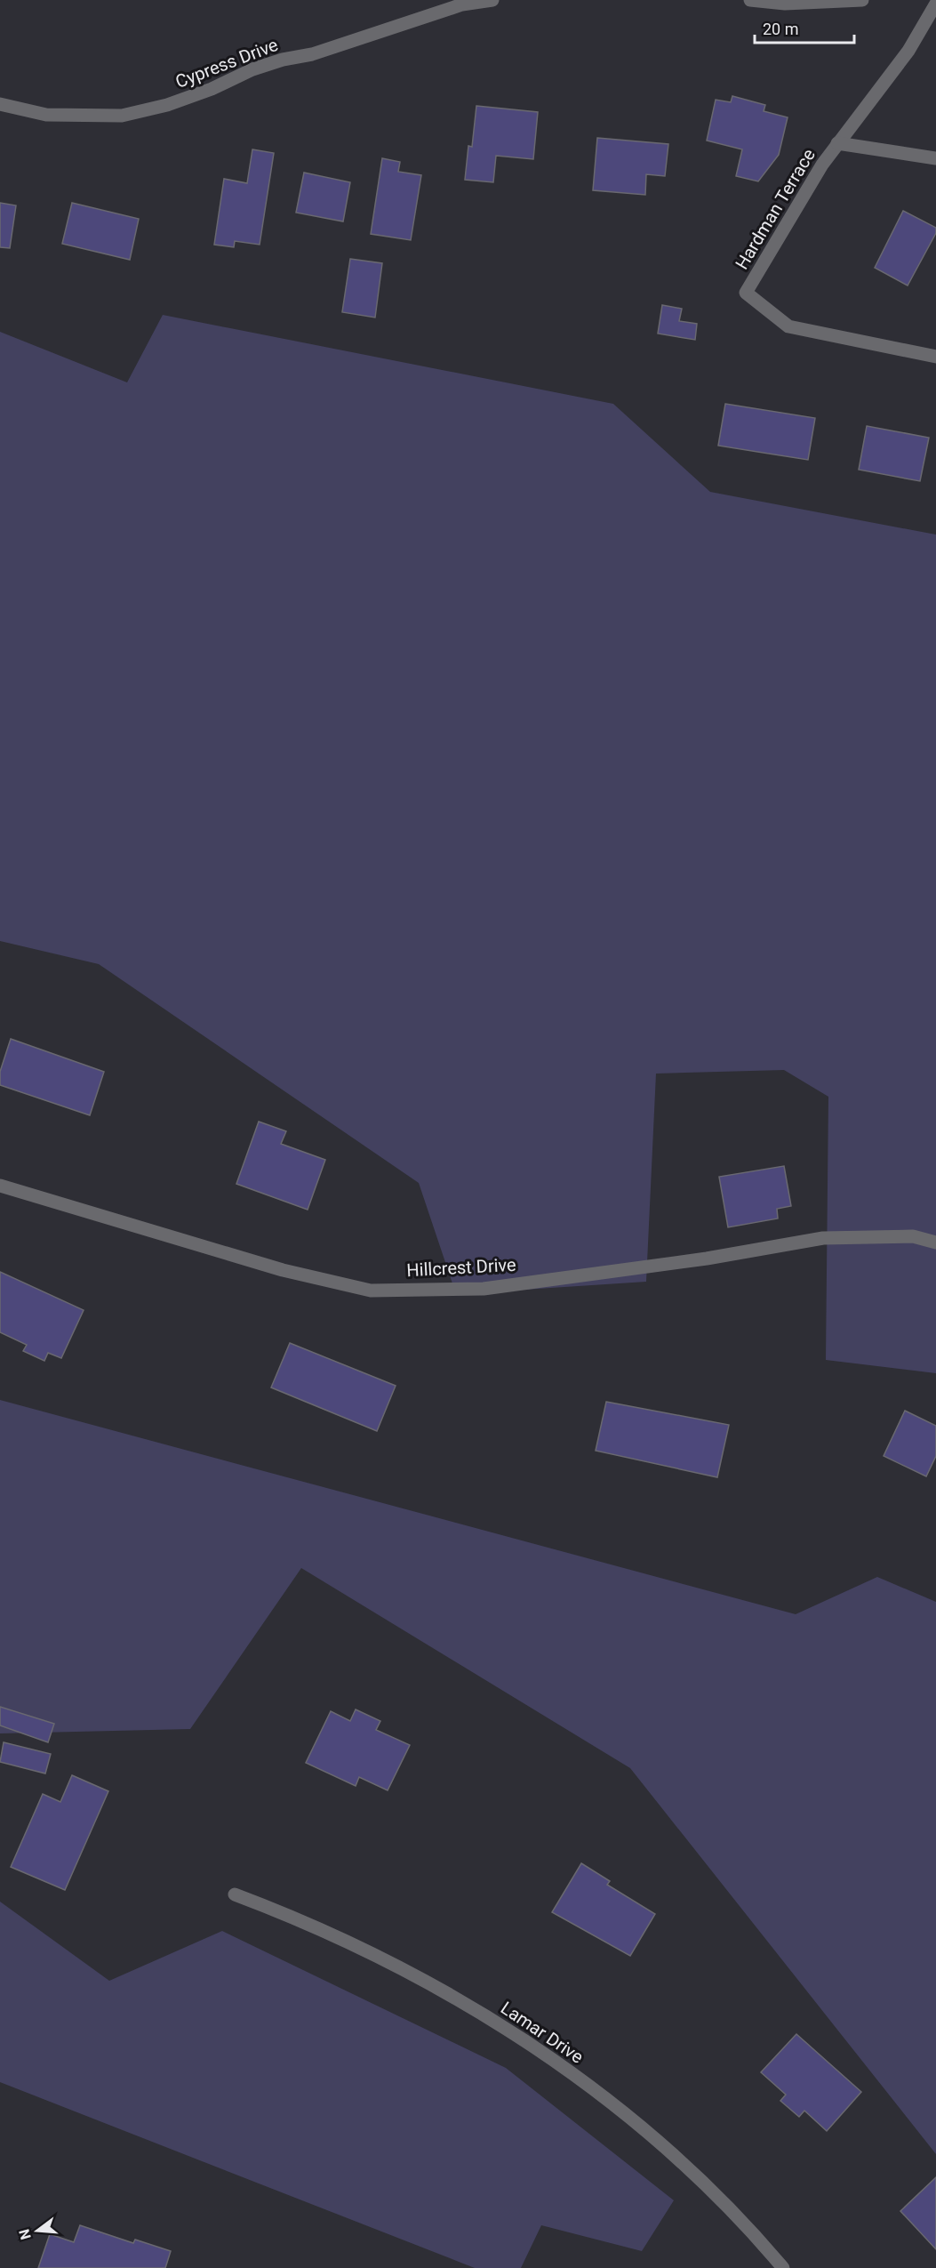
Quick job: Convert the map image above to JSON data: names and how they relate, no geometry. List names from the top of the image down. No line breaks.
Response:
{"streets":{"street":["Cypress Drive","Hardman Terrace","Hillcrest Drive","Lamar Drive"]},"scale_bar":"20 m","north":"left"}
